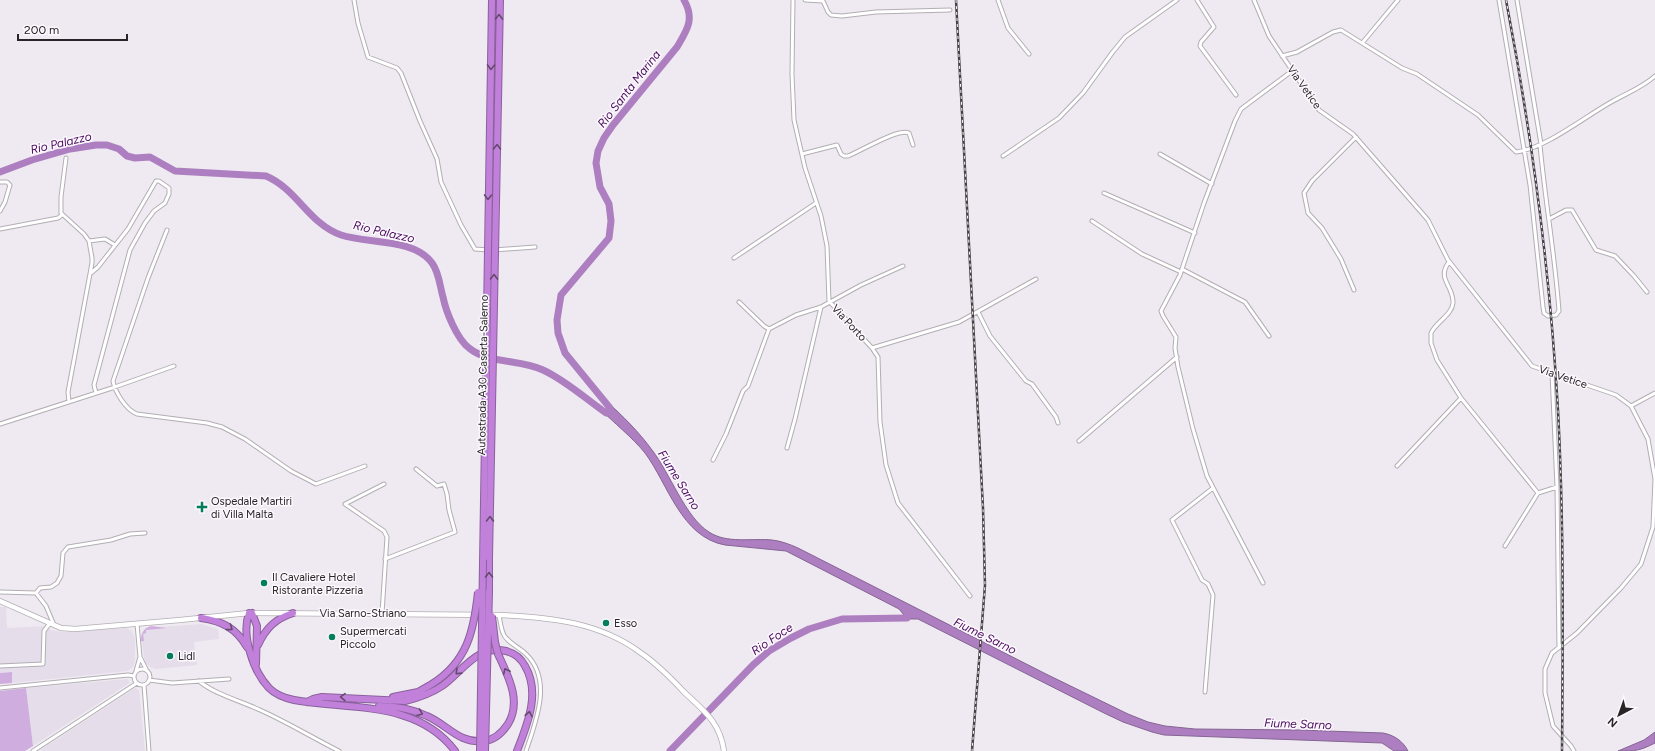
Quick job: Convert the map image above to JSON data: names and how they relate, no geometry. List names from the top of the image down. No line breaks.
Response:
{"streets":{"highway":["Autostrada A30 Caserta-Salerno"],"main road":["Via Sarno-Striano"],"street":["Via Vetice","Via Porto"]},"water":["Rio Santa Marina","Rio Palazzo","Fiume Sarno","Rio Foce"],"places":{"health":["Ospedale Martiri di Villa Malta"],"other":["Il Cavaliere Hotel Ristorante Pizzeria","Esso","Supermercati Piccolo","Lidl"]},"scale_bar":"200 m","north":"bottom left"}
